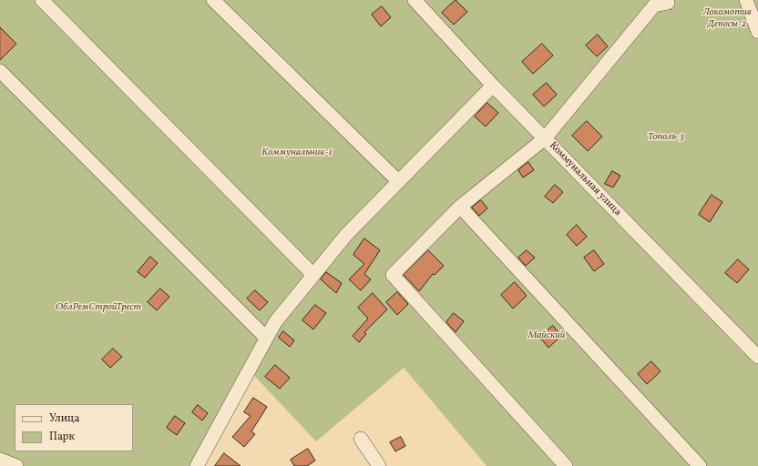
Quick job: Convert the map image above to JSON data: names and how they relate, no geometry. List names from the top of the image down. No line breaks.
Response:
{"streets":{"lane":["Коммунальная улица"]},"parks":["Локомотив Депосы-2","Тополь-3","Коммунальник-1","ОблРемСтройТрест","Майский"],"legend":["Улица","Парк"]}
